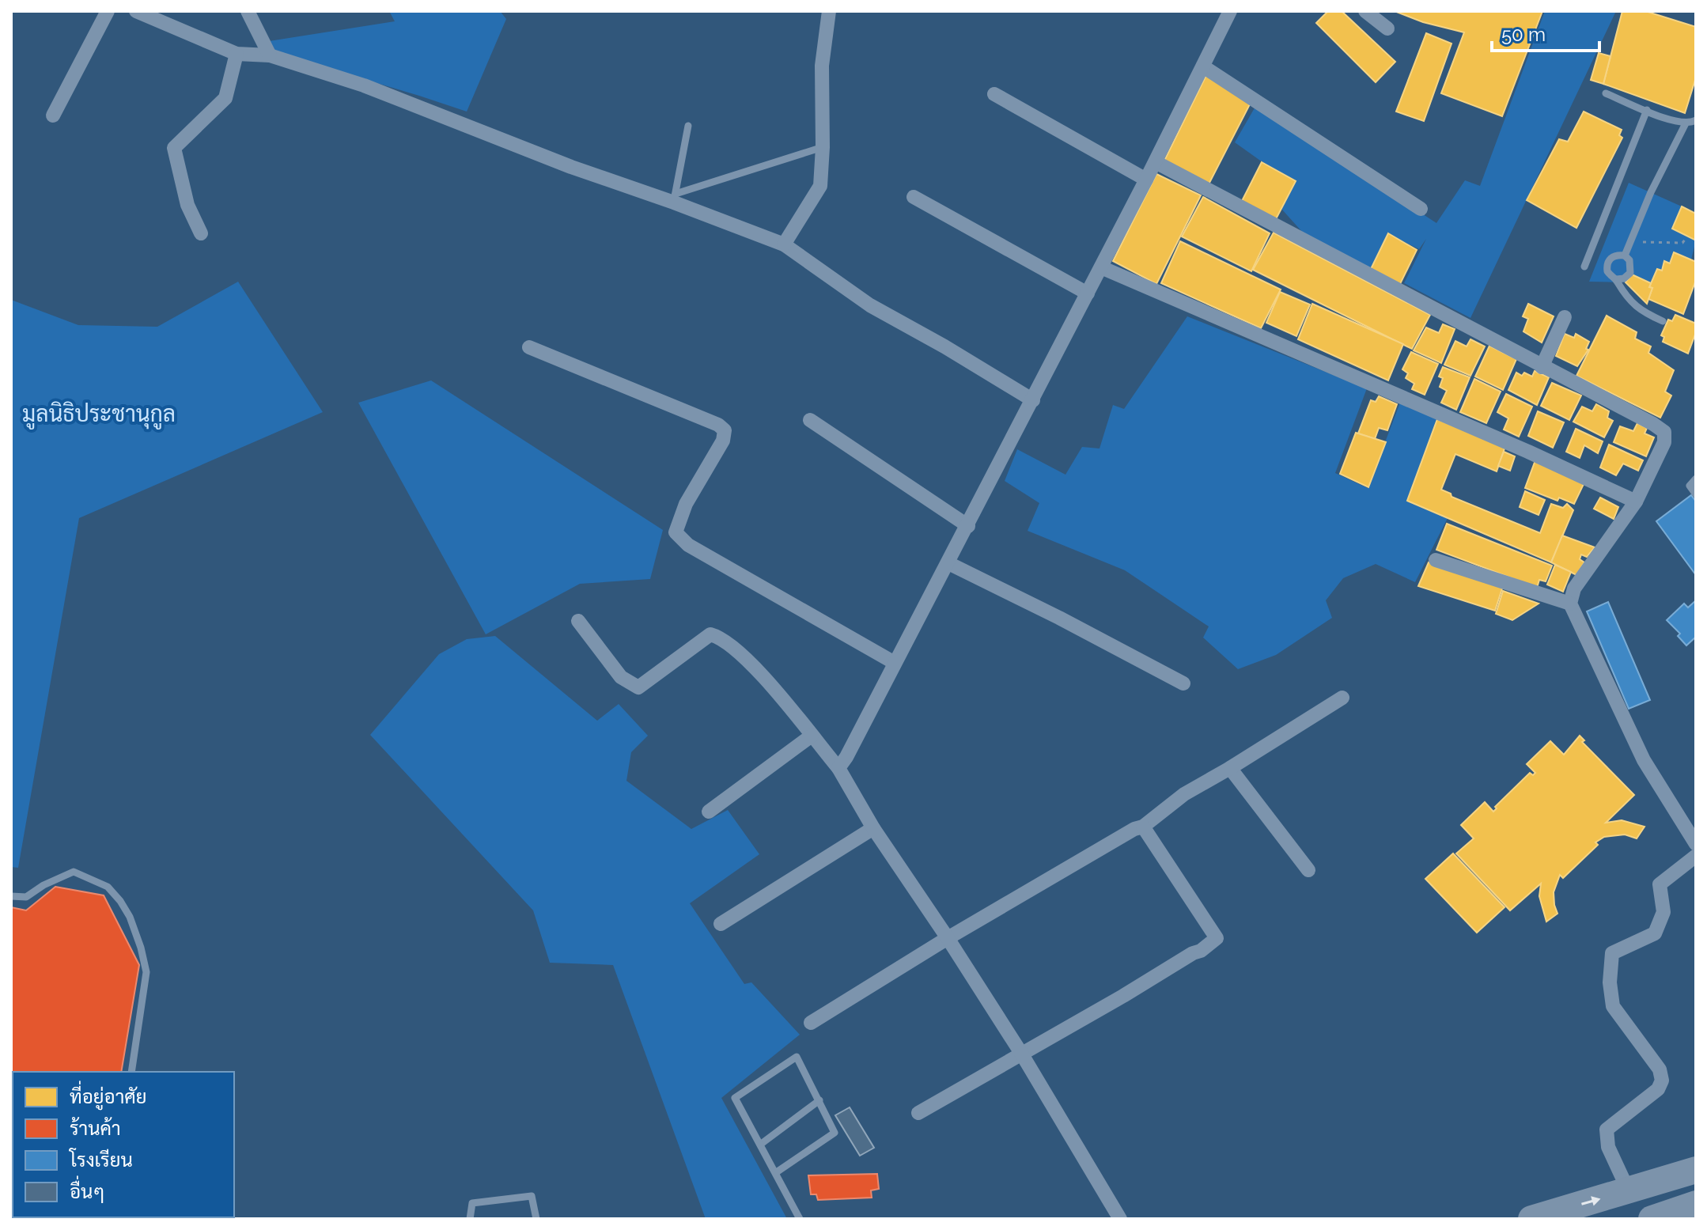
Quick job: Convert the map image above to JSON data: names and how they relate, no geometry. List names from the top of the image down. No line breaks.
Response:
{"parks":["มูลนิธิประชานุกูล"],"legend":["ที่อยู่อาศัย","ร้านค้า","โรงเรียน","อื่นๆ"],"scale_bar":"50 m"}
